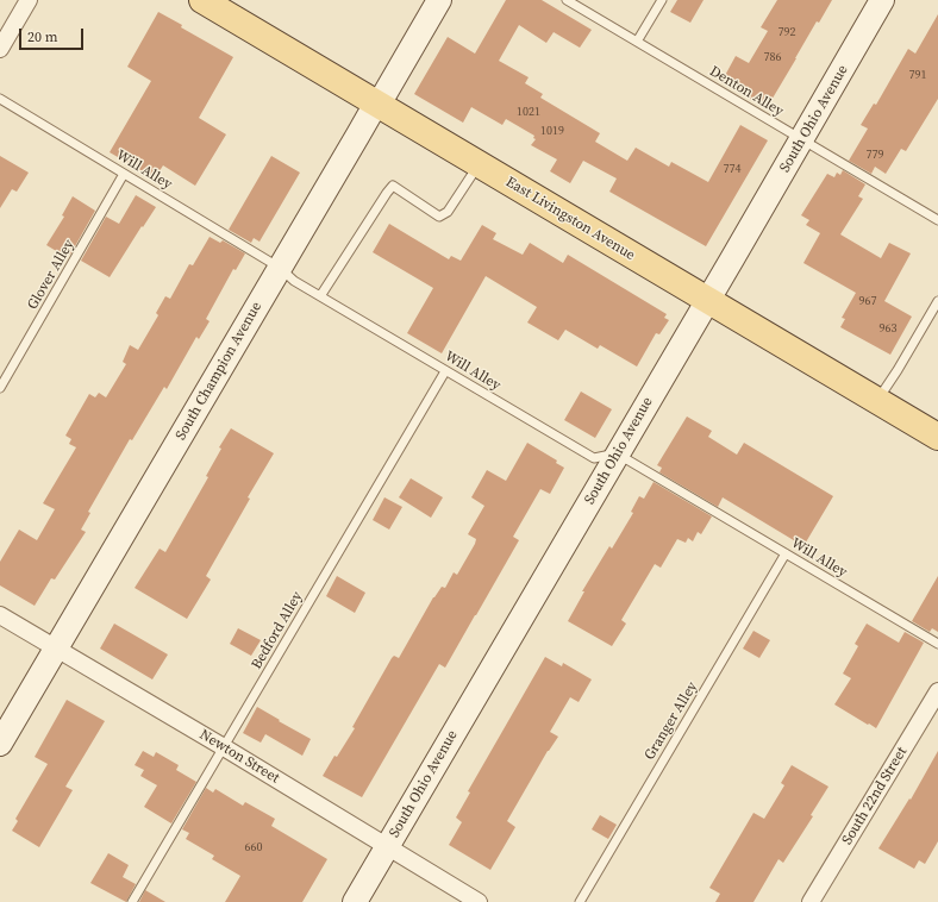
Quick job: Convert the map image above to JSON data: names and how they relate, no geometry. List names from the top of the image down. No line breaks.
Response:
{"streets":{"main road":["East Livingston Avenue"],"street":["South Ohio Avenue","South Champion Avenue","Newton Street","South 22nd Street"],"lane":["Denton Alley","Will Alley","Glover Alley","Bedford Alley","Granger Alley"]},"crossings":[["Denton Alley","South Ohio Avenue"],["South Ohio Avenue","Will Alley"],["South Ohio Avenue","East Livingston Avenue"],["South Ohio Avenue","Newton Street"],["Will Alley","Glover Alley"],["Will Alley","South Champion Avenue"],["Will Alley","Bedford Alley"],["Will Alley","Granger Alley"],["East Livingston Avenue","South Champion Avenue"],["South Champion Avenue","Newton Street"],["Bedford Alley","Newton Street"]],"house_numbers":["792","786","791","1021","1019","779","774","967","963","660"],"scale_bar":"20 m"}
